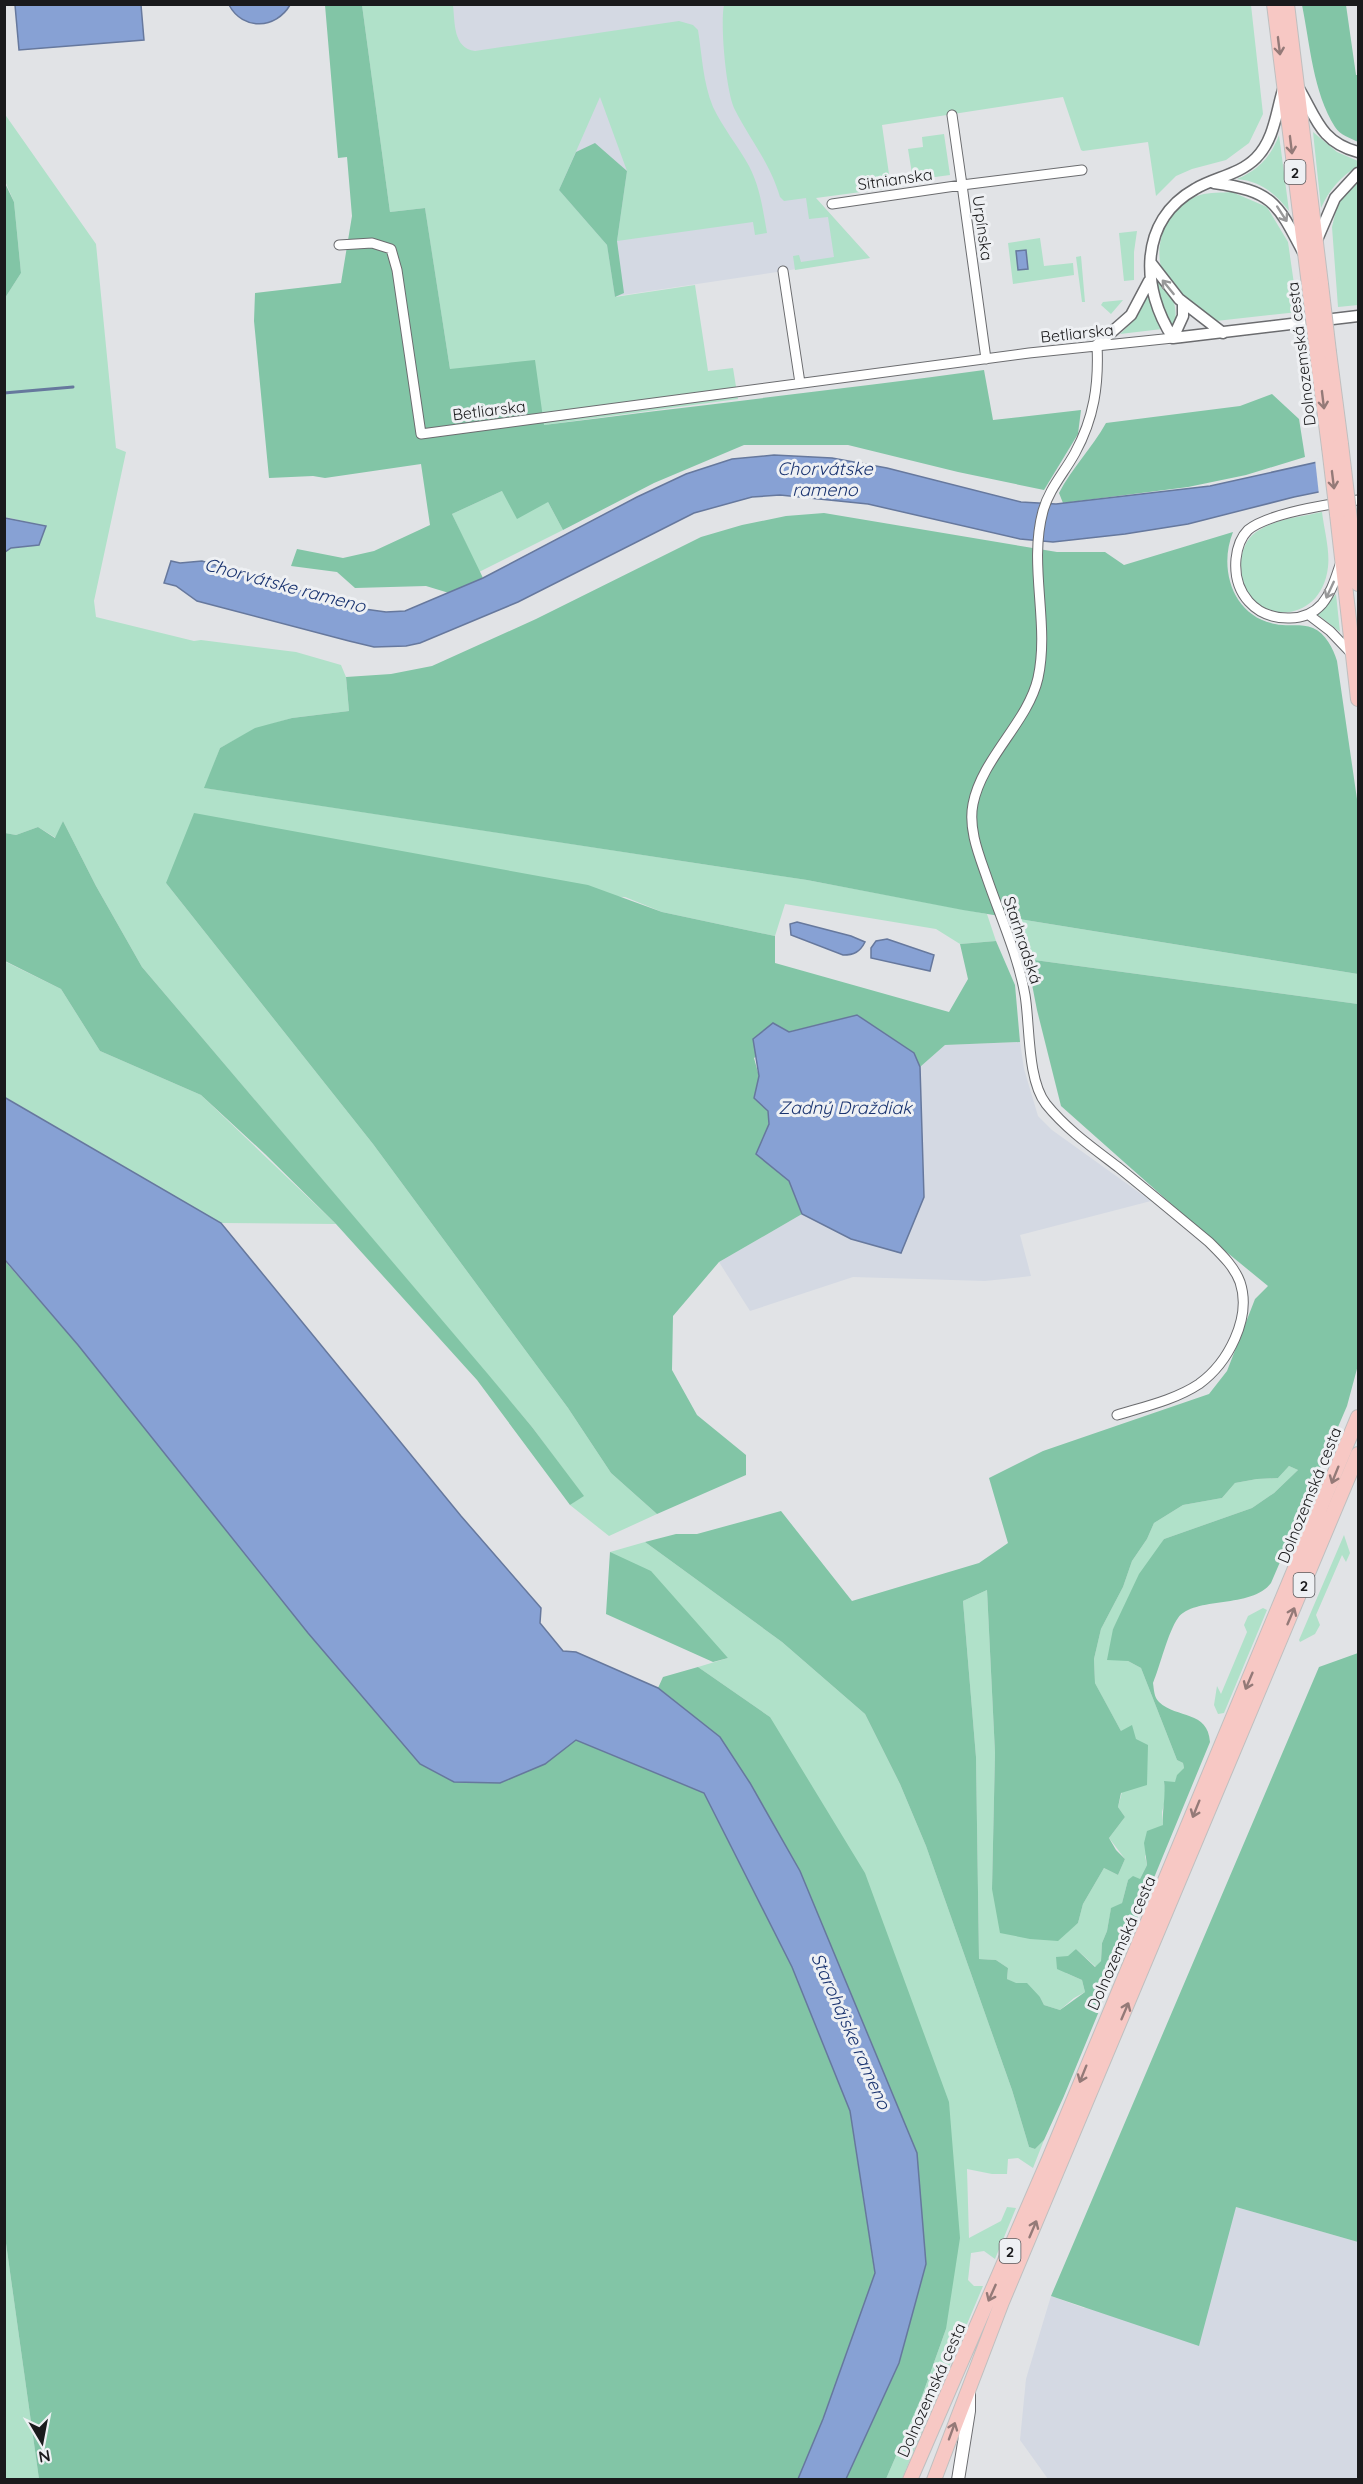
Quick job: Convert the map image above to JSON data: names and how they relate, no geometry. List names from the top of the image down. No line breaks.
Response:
{"streets":{"main road":["2","Dolnozemská cesta"],"street":["Sitnianska","Urpínska","Betliarska","Starhradská"]},"crossings":[["Sitnianska","Urpínska"],["Urpínska","Betliarska"],["Betliarska","Starhradská"]],"water":["Chorvátske rameno","Zadný Draždiak","Starohájske rameno"],"north":"bottom"}
